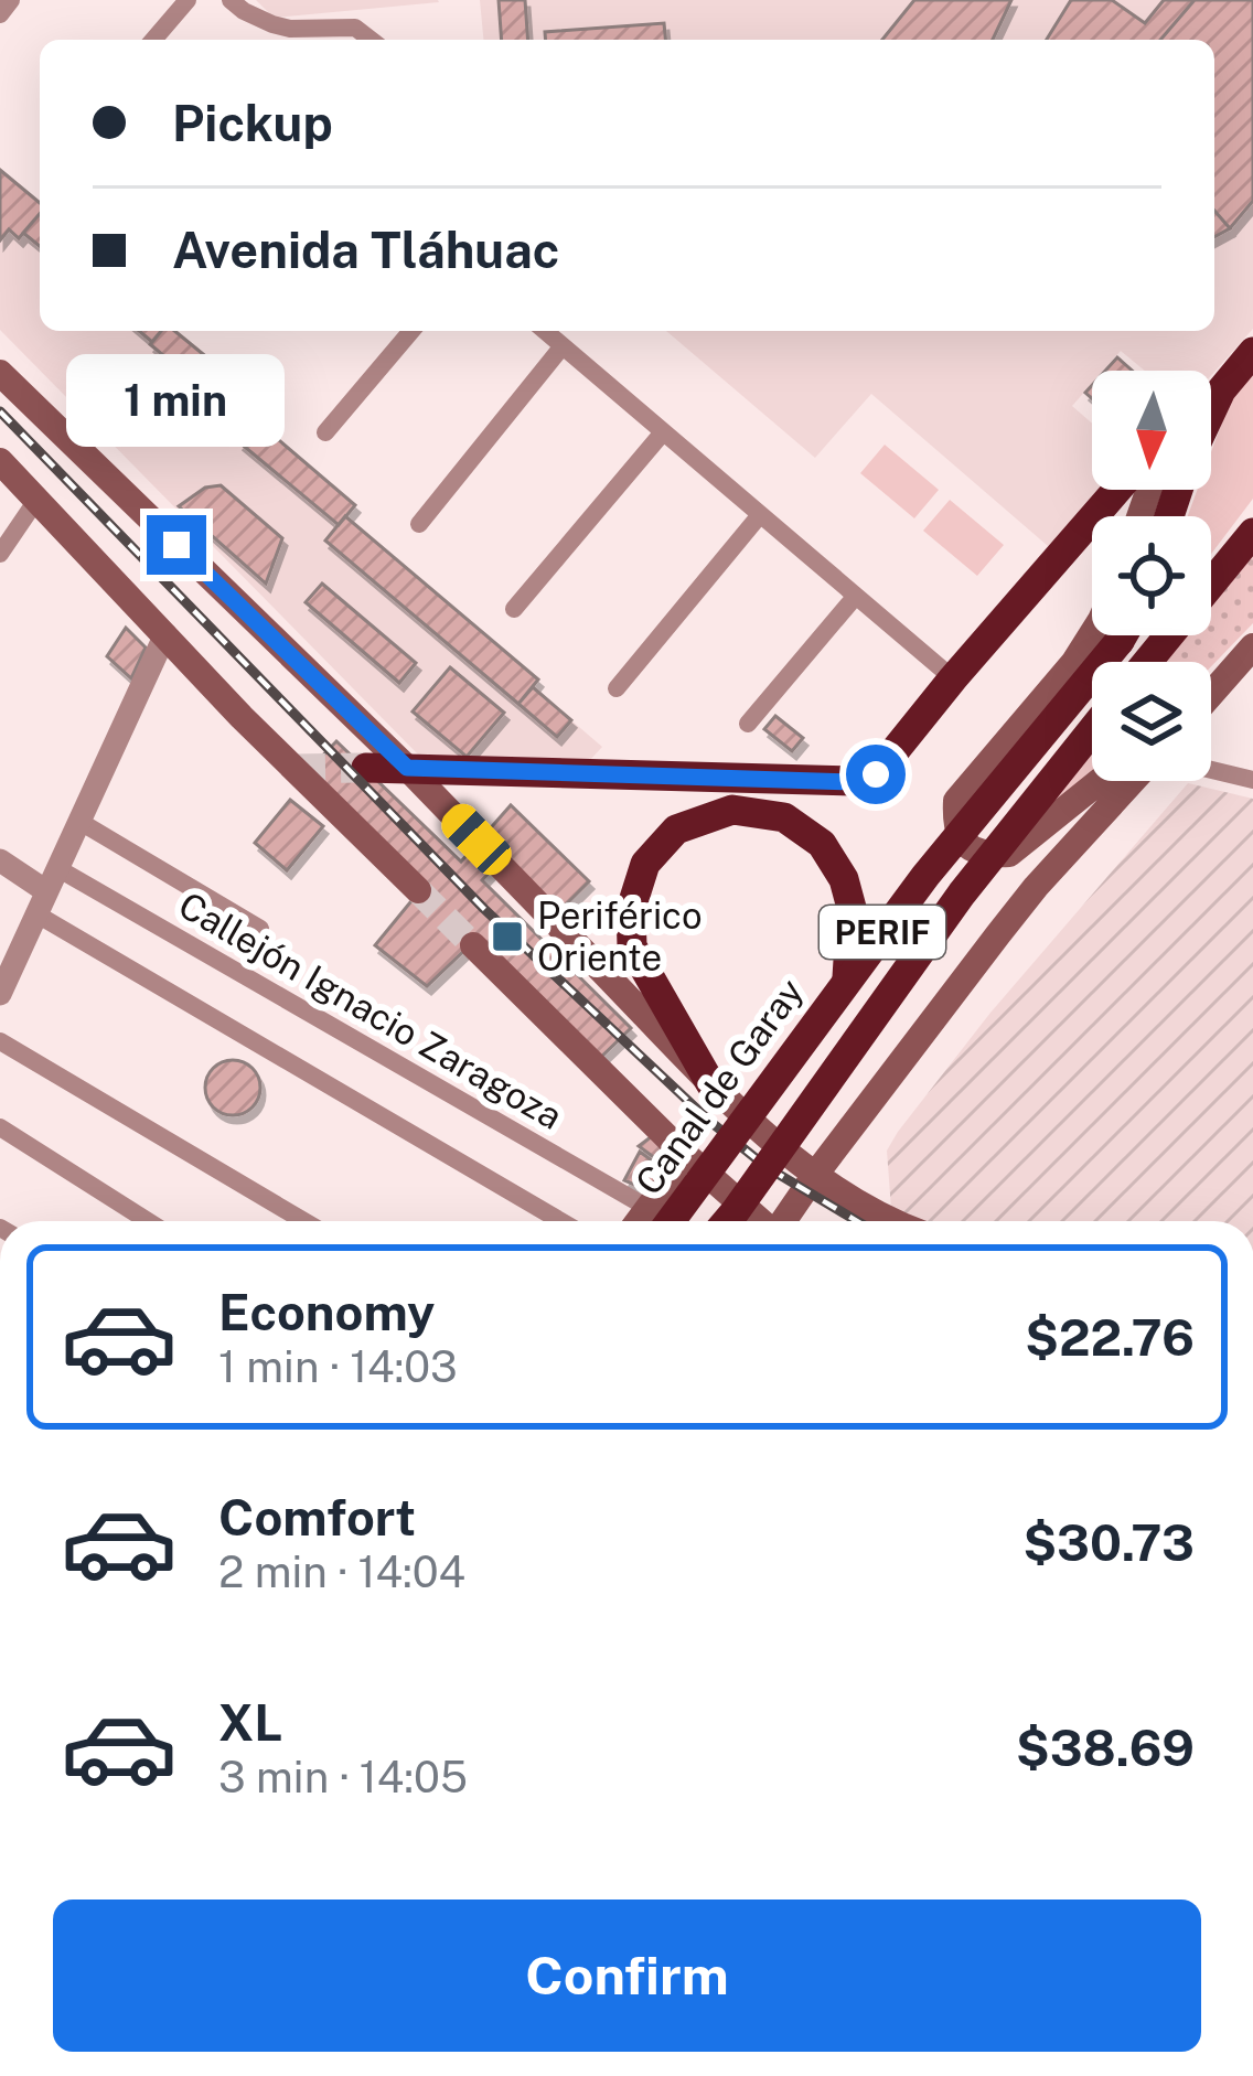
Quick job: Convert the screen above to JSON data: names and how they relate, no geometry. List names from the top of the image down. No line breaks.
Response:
{"streets":{"highway":["PERIF","Canal de Garay"],"street":["Callejón Ignacio Zaragoza"]},"places":{"transit":["Periférico Oriente"]},"north":"bottom","page":{"banner":["Pickup","Avenida Tláhuac"],"bubble":"1 min","list":[{"name":"Economy","note":"1 min · 14:03","value":"$22.76"},{"name":"Comfort","note":"2 min · 14:04","value":"$30.73"},{"name":"XL","note":"3 min · 14:05","value":"$38.69"}],"buttons":"Confirm"}}
